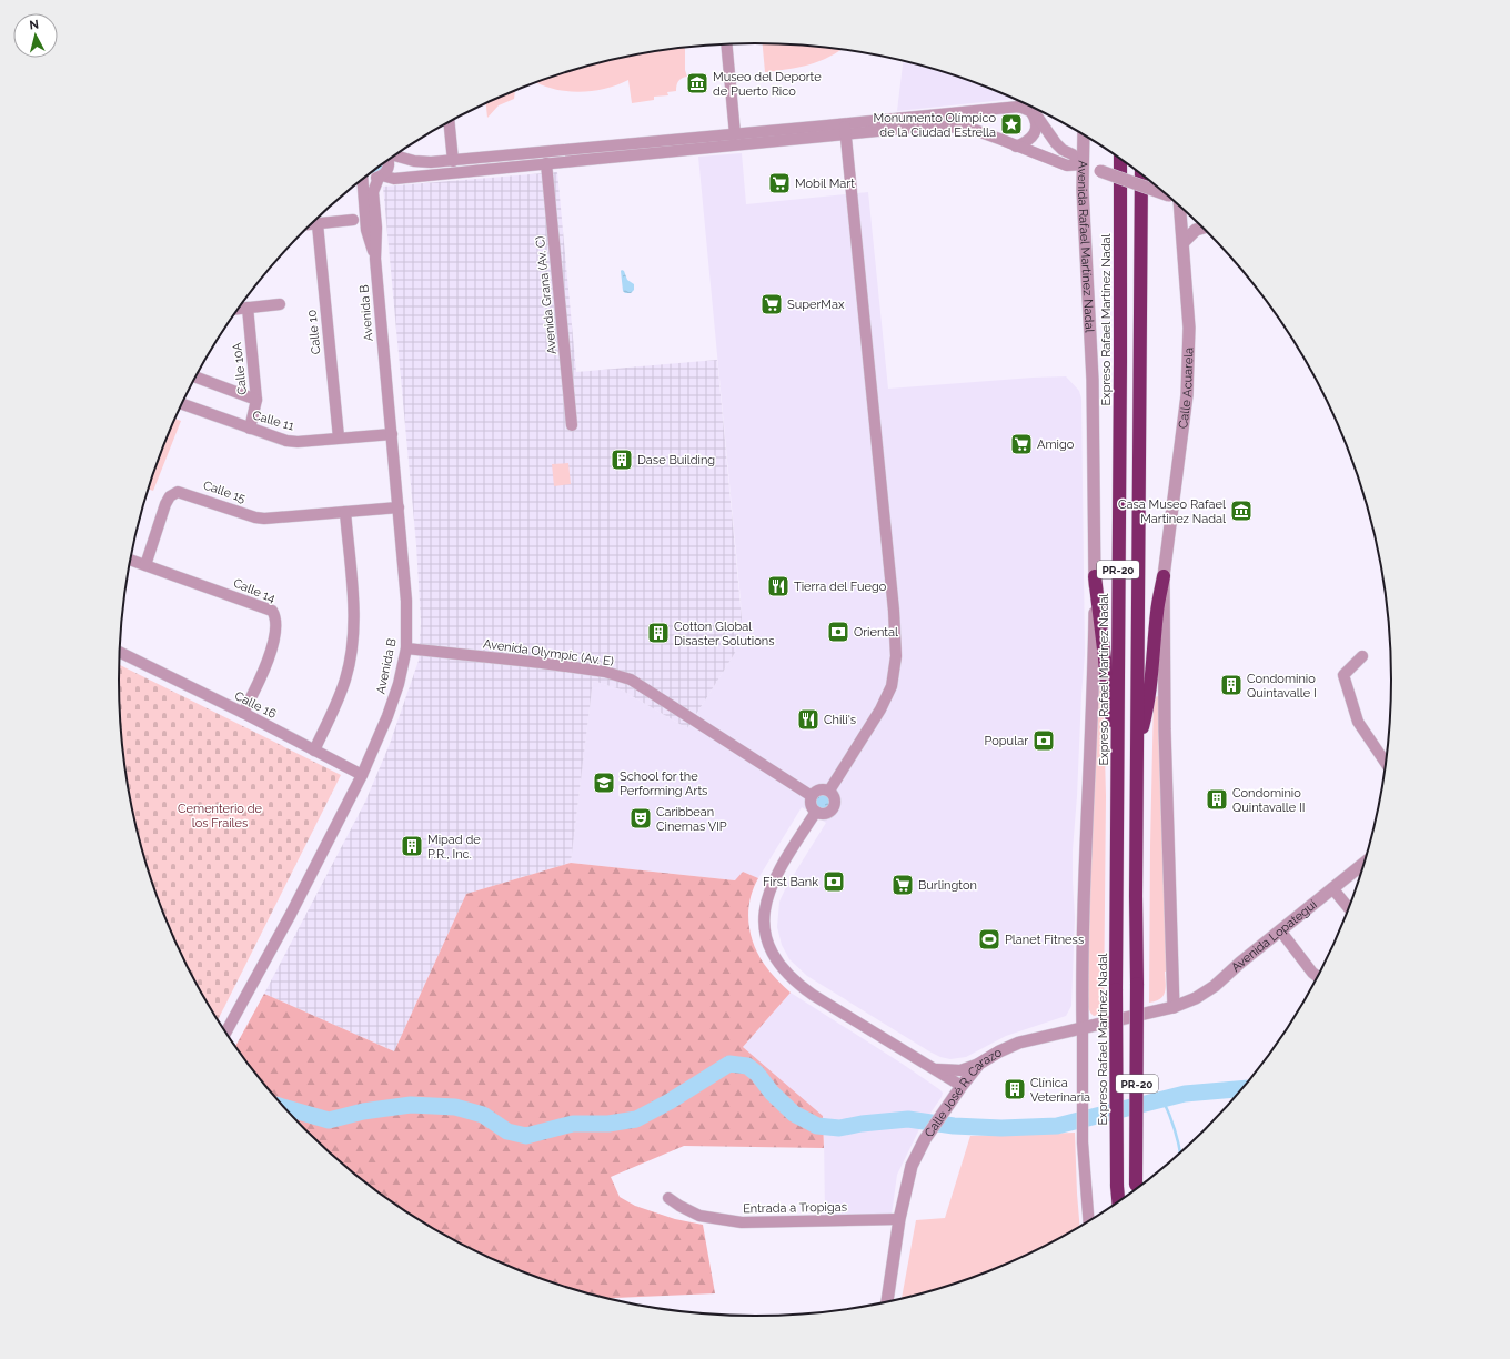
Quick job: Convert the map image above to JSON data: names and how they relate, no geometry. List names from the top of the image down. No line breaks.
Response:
{"streets":{"highway":["Expreso Rafael Martínez Nadal","PR-20"],"street":["Avenida Rafael Martínez Nadal","Avenida Grana (Av. C)","Avenida B","Calle 10","Calle 10A","Calle Acuarela","Calle 11","Calle 15","Calle 14","Avenida Olympic (Av. E)","Calle 16","Avenida Lopategui","Calle José R. Carazo","Entrada a Tropigas"]},"crossings":[["Avenida Rafael Martínez Nadal","Calle José R. Carazo"],["Avenida B","Calle 11"],["Avenida B","Calle 15"],["Avenida B","Avenida Olympic (Av. E)"],["Avenida B","Calle 16"],["Calle 10","Calle 11"],["Calle 10A","Calle 11"],["Calle Acuarela","Avenida Lopategui"],["Calle Acuarela","Calle José R. Carazo"],["Calle 15","Calle 14"],["Calle 14","Calle 16"],["Avenida Lopategui","Calle José R. Carazo"],["Calle José R. Carazo","Entrada a Tropigas"]],"parks":["Cementerio de los Frailes"],"places":{"museum":["Museo del Deporte de Puerto Rico","Casa Museo Rafael Martinez Nadal"],"place":["Monumento Olímpico de la Ciudad Estrella"],"supermarket":["Mobil Mart","SuperMax","Amigo","Burlington"],"building":["Dase Building","Cotton Global Disaster Solutions","Condominio Quintavalle I","Condominio Quintavalle II","Mipad de P.R., Inc.","Clínica Veterinaria"],"restaurant":["Tierra del Fuego","Chili's"],"bank":["Oriental","Popular","First Bank"],"school or university":["School for the Performing Arts"],"theatre":["Caribbean Cinemas VIP"],"sports":["Planet Fitness"]},"north":"top"}
